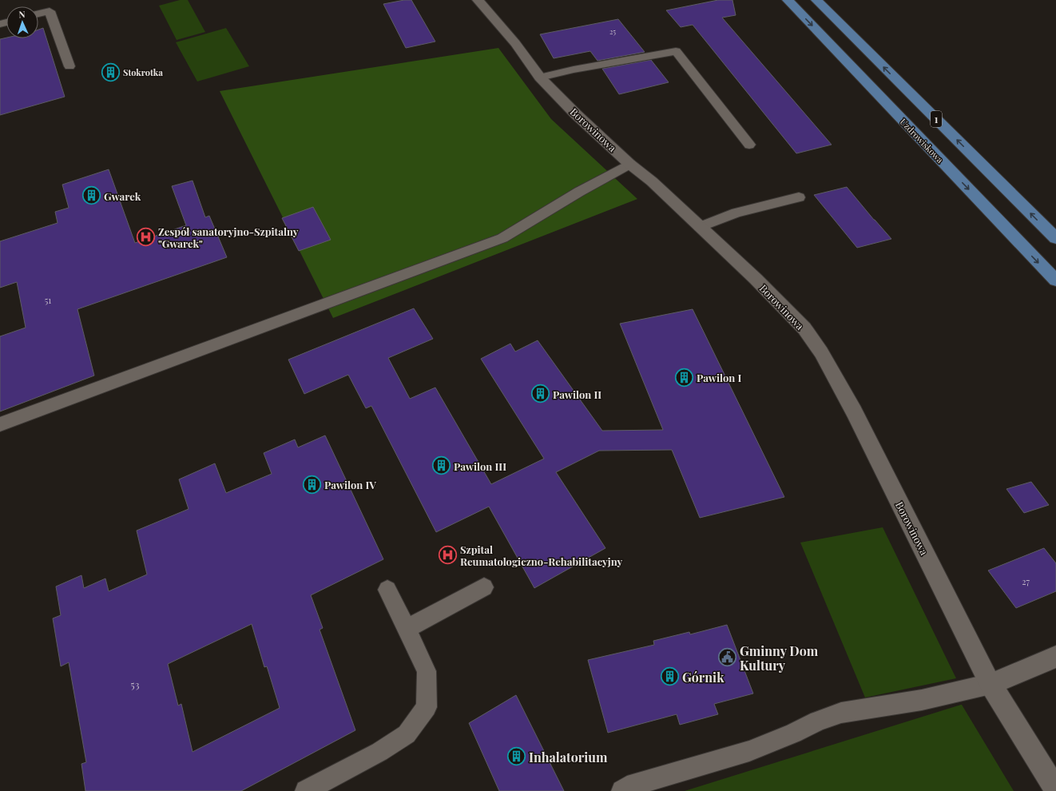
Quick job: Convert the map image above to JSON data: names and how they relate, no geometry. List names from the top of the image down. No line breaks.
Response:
{"streets":{"main road":["1","Uzdrowiskowa"],"street":["Borowinowa"]},"places":{"building":["Stokrotka","Gwarek","Pawilon I","Pawilon II","Pawilon III","Pawilon IV","Górnik","Inhalatorium"],"hospital":["Zespół sanatoryjno-Szpitalny \"Gwarek\"","Szpital Reumatologiczno-Rehabilitacyjny"],"public building":["Gminny Dom Kultury"]},"house_numbers":["25","51","27","53"],"north":"top"}
